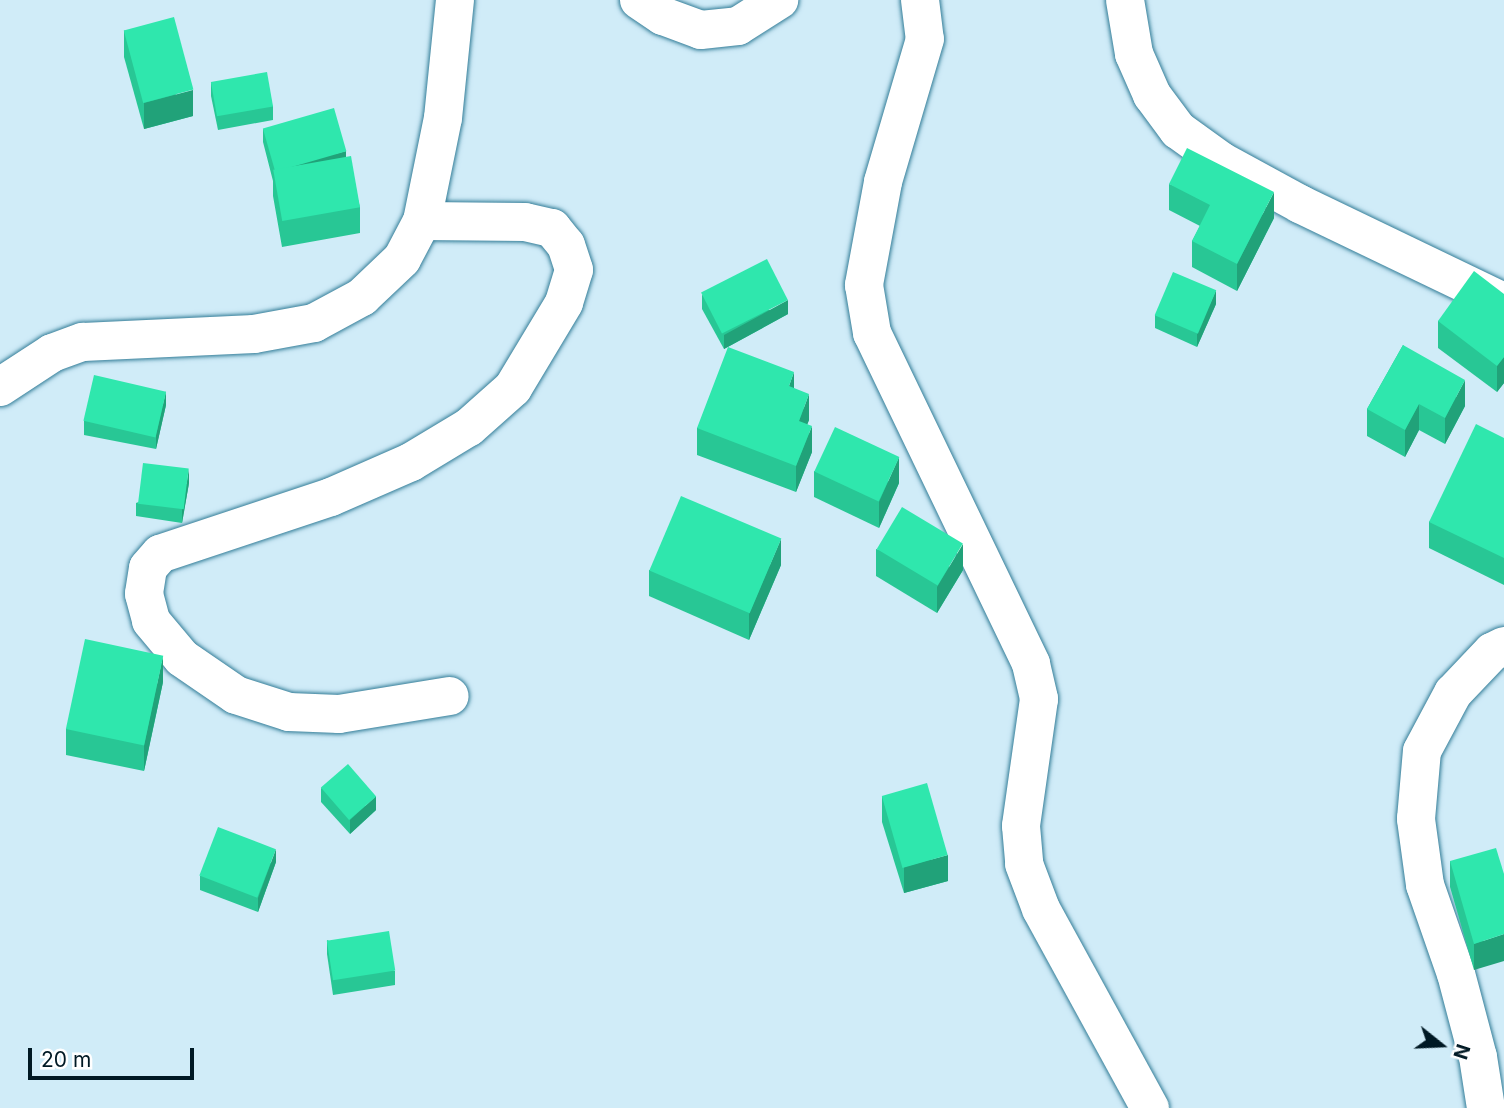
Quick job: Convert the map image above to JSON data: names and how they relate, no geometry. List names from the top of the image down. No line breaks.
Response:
{"scale_bar":"20 m","north":"right"}
